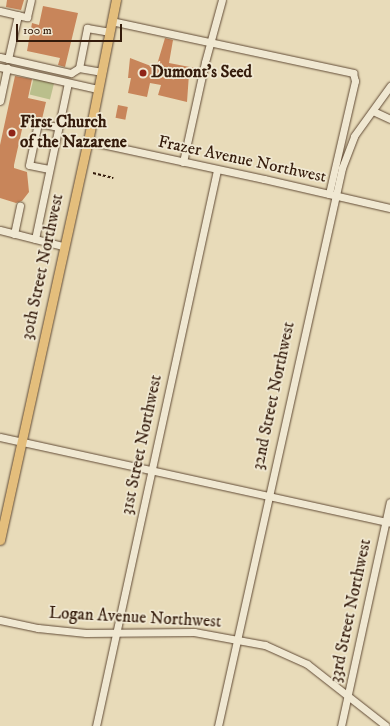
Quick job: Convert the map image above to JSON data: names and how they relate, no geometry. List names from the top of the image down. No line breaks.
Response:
{"streets":{"main road":["30th Street Northwest"],"street":["Frazer Avenue Northwest","32nd Street Northwest","31st Street Northwest","33rd Street Northwest","Logan Avenue Northwest"]},"crossings":[["Frazer Avenue Northwest","30th Street Northwest"],["Frazer Avenue Northwest","32nd Street Northwest"],["Frazer Avenue Northwest","31st Street Northwest"],["32nd Street Northwest","Logan Avenue Northwest"],["31st Street Northwest","Logan Avenue Northwest"],["33rd Street Northwest","Logan Avenue Northwest"]],"places":["Dumont's Seed","First Church of the Nazarene"],"scale_bar":"100 m"}
